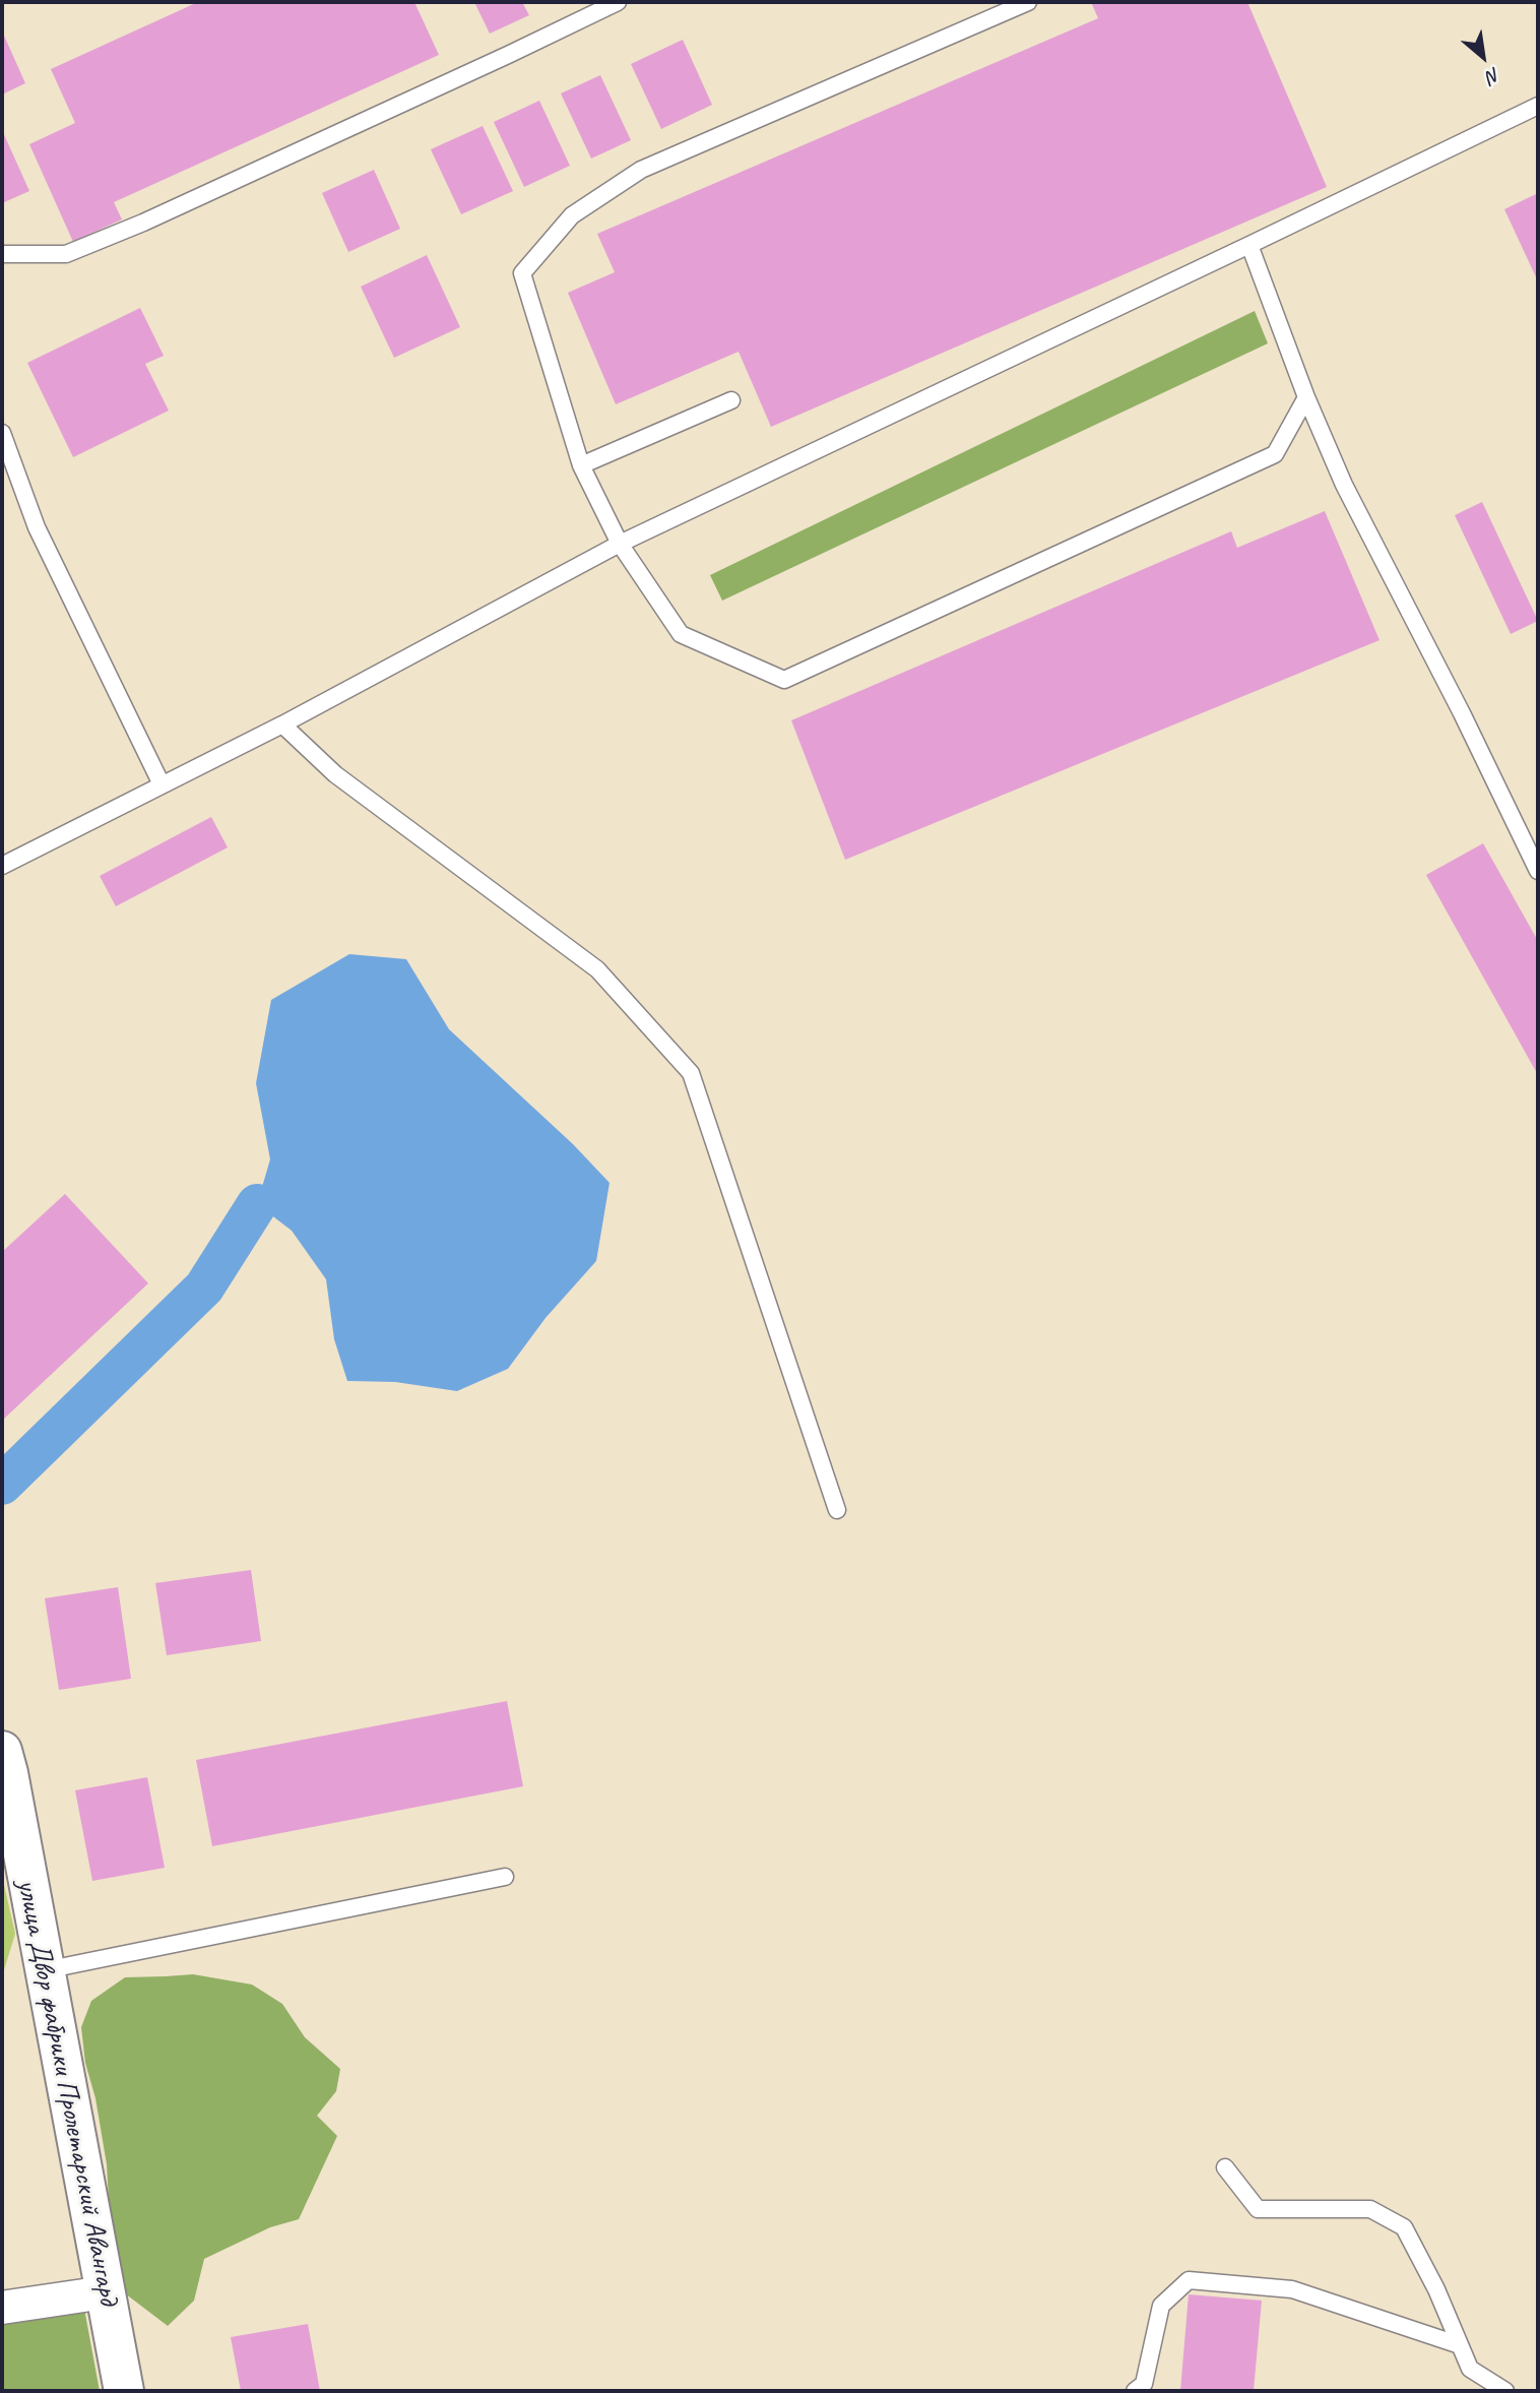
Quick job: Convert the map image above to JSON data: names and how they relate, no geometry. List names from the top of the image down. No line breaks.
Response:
{"streets":{"street":["улица Двор фабрики Пролетарский Авангард"]},"north":"bottom right"}
